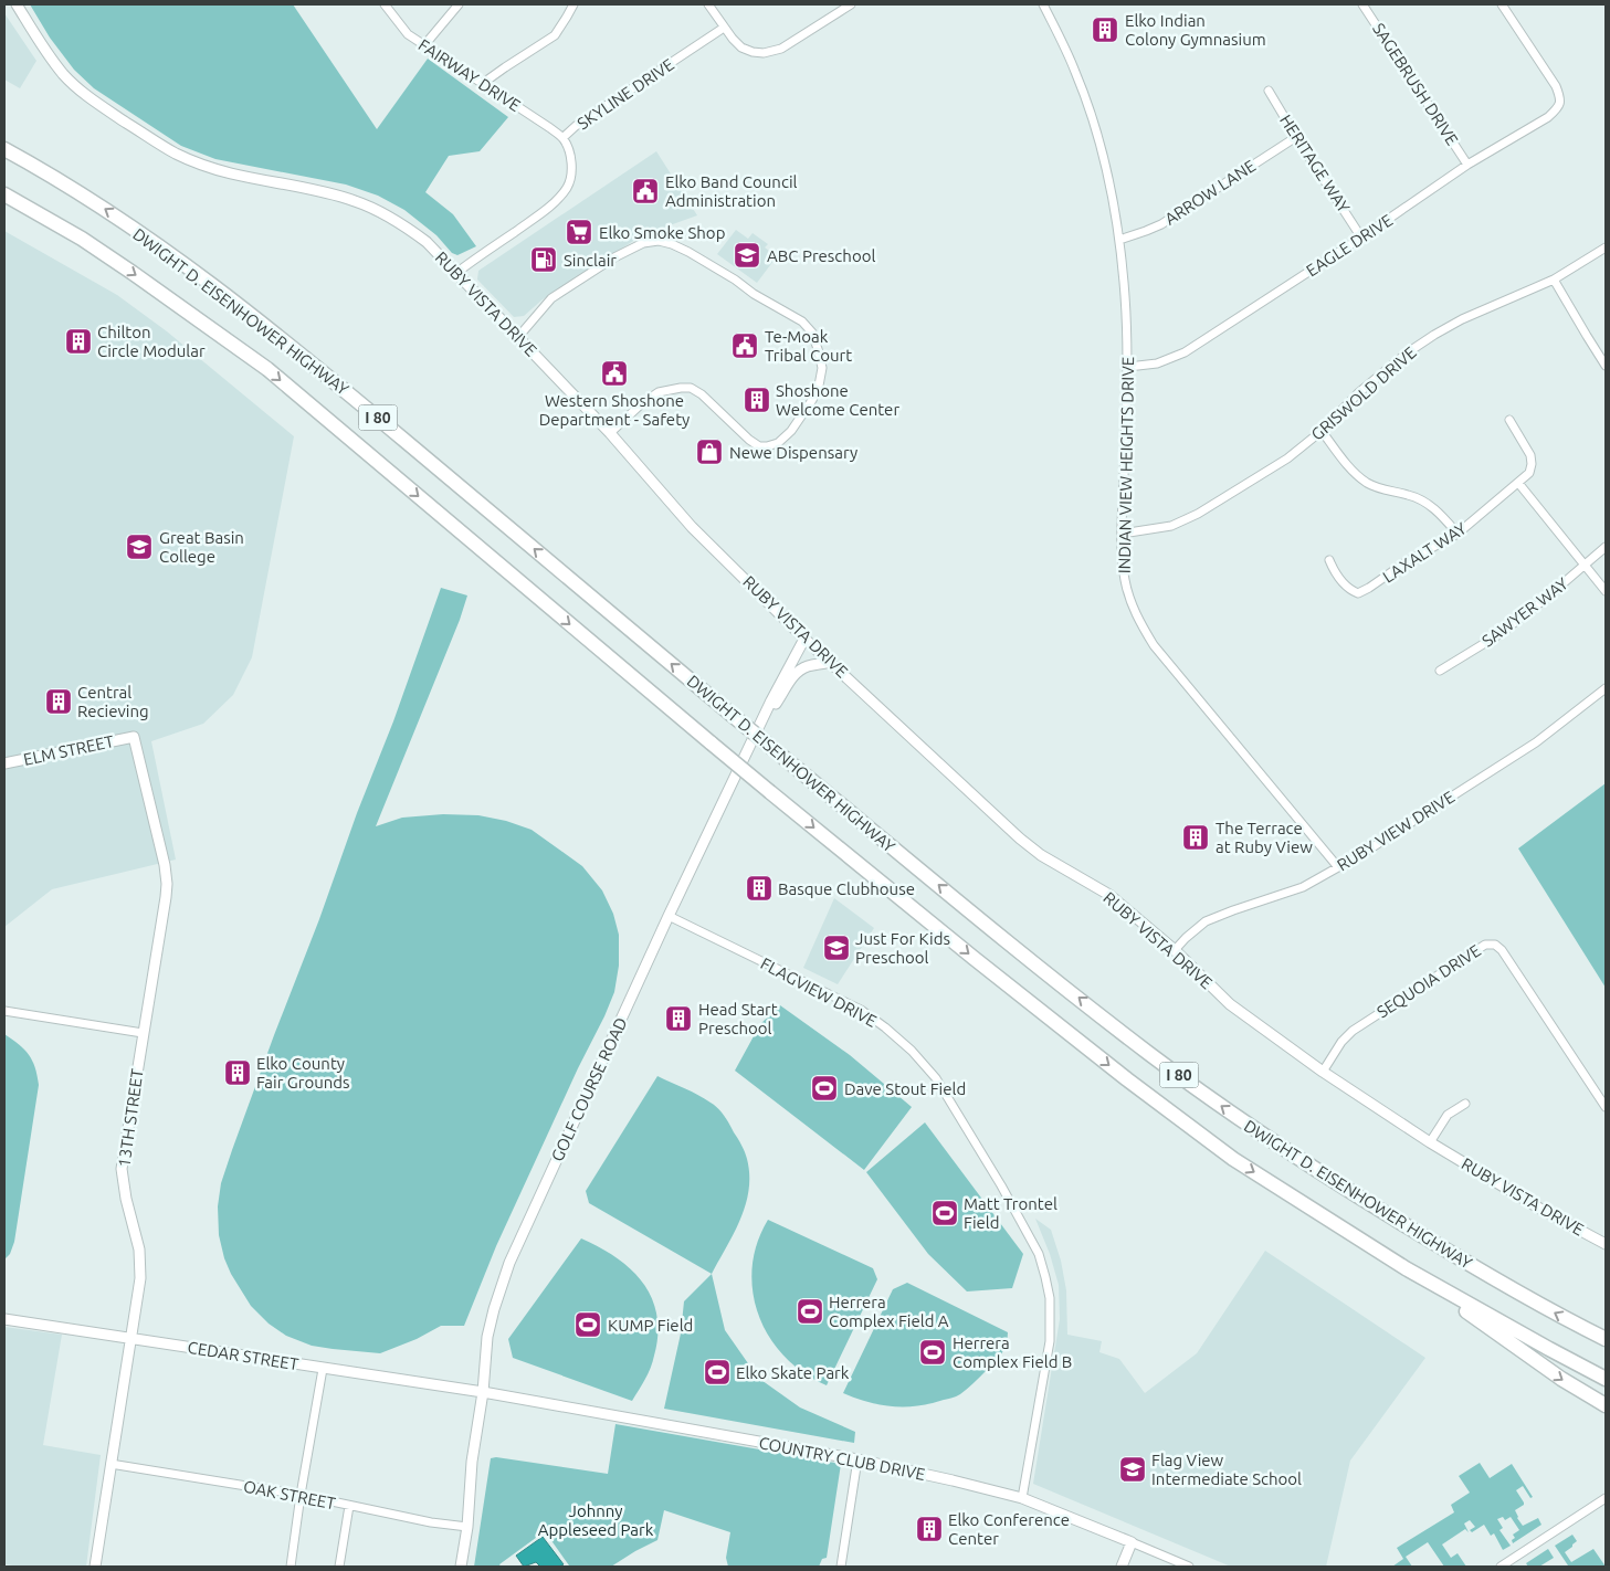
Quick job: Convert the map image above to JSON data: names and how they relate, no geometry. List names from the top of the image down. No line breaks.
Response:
{"streets":{"highway":["DWIGHT D. EISENHOWER HIGHWAY","I 80"],"street":["FAIRWAY DRIVE","SAGEBRUSH DRIVE","SKYLINE DRIVE","HERITAGE WAY","ARROW LANE","EAGLE DRIVE","RUBY VISTA DRIVE","GRISWOLD DRIVE","INDIAN VIEW HEIGHTS DRIVE","LAXALT WAY","SAWYER WAY","ELM STREET","RUBY VIEW DRIVE","SEQUOIA DRIVE","FLAGVIEW DRIVE","GOLF COURSE ROAD","13TH STREET","CEDAR STREET","COUNTRY CLUB DRIVE","OAK STREET"]},"crossings":[["FAIRWAY DRIVE","SKYLINE DRIVE"],["SAGEBRUSH DRIVE","EAGLE DRIVE"],["SKYLINE DRIVE","RUBY VISTA DRIVE"],["HERITAGE WAY","ARROW LANE"],["HERITAGE WAY","EAGLE DRIVE"],["ARROW LANE","INDIAN VIEW HEIGHTS DRIVE"],["EAGLE DRIVE","INDIAN VIEW HEIGHTS DRIVE"],["RUBY VISTA DRIVE","RUBY VIEW DRIVE"],["RUBY VISTA DRIVE","SEQUOIA DRIVE"],["RUBY VISTA DRIVE","GOLF COURSE ROAD"],["GRISWOLD DRIVE","INDIAN VIEW HEIGHTS DRIVE"],["INDIAN VIEW HEIGHTS DRIVE","RUBY VIEW DRIVE"],["ELM STREET","13TH STREET"],["FLAGVIEW DRIVE","GOLF COURSE ROAD"],["FLAGVIEW DRIVE","COUNTRY CLUB DRIVE"],["GOLF COURSE ROAD","CEDAR STREET"],["GOLF COURSE ROAD","COUNTRY CLUB DRIVE"],["GOLF COURSE ROAD","OAK STREET"],["13TH STREET","CEDAR STREET"],["13TH STREET","OAK STREET"],["CEDAR STREET","COUNTRY CLUB DRIVE"]],"parks":["Johnny Appleseed Park"],"places":{"building":["Elko Indian Colony Gymnasium","Chilton Circle Modular","Shoshone Welcome Center","Central Recieving","The Terrace at Ruby View","Basque Clubhouse","Head Start Preschool","Elko County Fair Grounds","Elko Conference Center"],"public building":["Elko Band Council Administration","Te-Moak Tribal Court","Western Shoshone Department - Safety"],"supermarket":["Elko Smoke Shop"],"school or university":["ABC Preschool","Great Basin College","Just For Kids Preschool","Flag View Intermediate School"],"fuel station":["Sinclair"],"shop":["Newe Dispensary"],"sports":["Dave Stout Field","Matt Trontel Field","Herrera Complex Field A","KUMP Field","Herrera Complex Field B","Elko Skate Park"]}}
